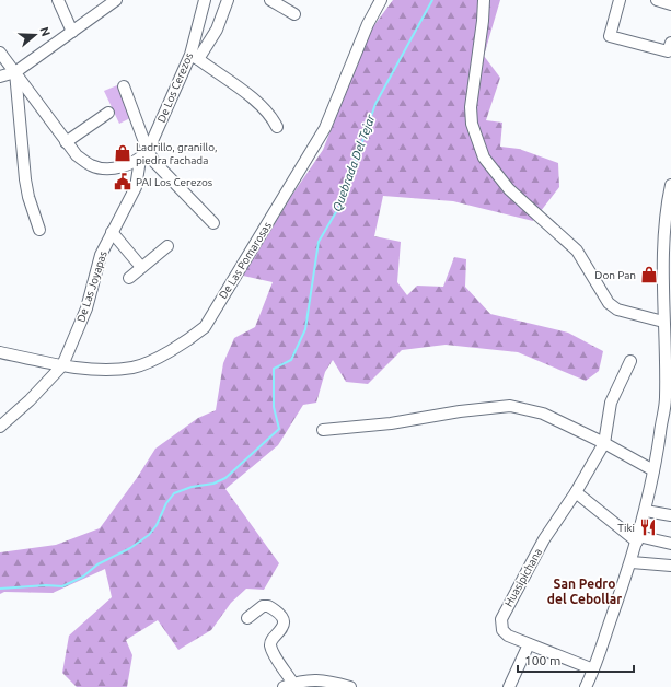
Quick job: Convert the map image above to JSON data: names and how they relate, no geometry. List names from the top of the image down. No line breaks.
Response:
{"streets":{"street":["De Los Cerezos","De Las Pomarosas","De Las Joyapas","Huasipichana"]},"crossings":[["De Los Cerezos","De Las Joyapas"],["De Las Pomarosas","De Las Joyapas"]],"districts":["San Pedro del Cebollar"],"water":["Quebrada Del Tejar"],"places":{"shop":["Ladrillo, granillo, piedra fachada","Don Pan"],"public building":["PAI Los Cerezos"],"restaurant":["Tiki"]},"scale_bar":"100 m","north":"right"}
